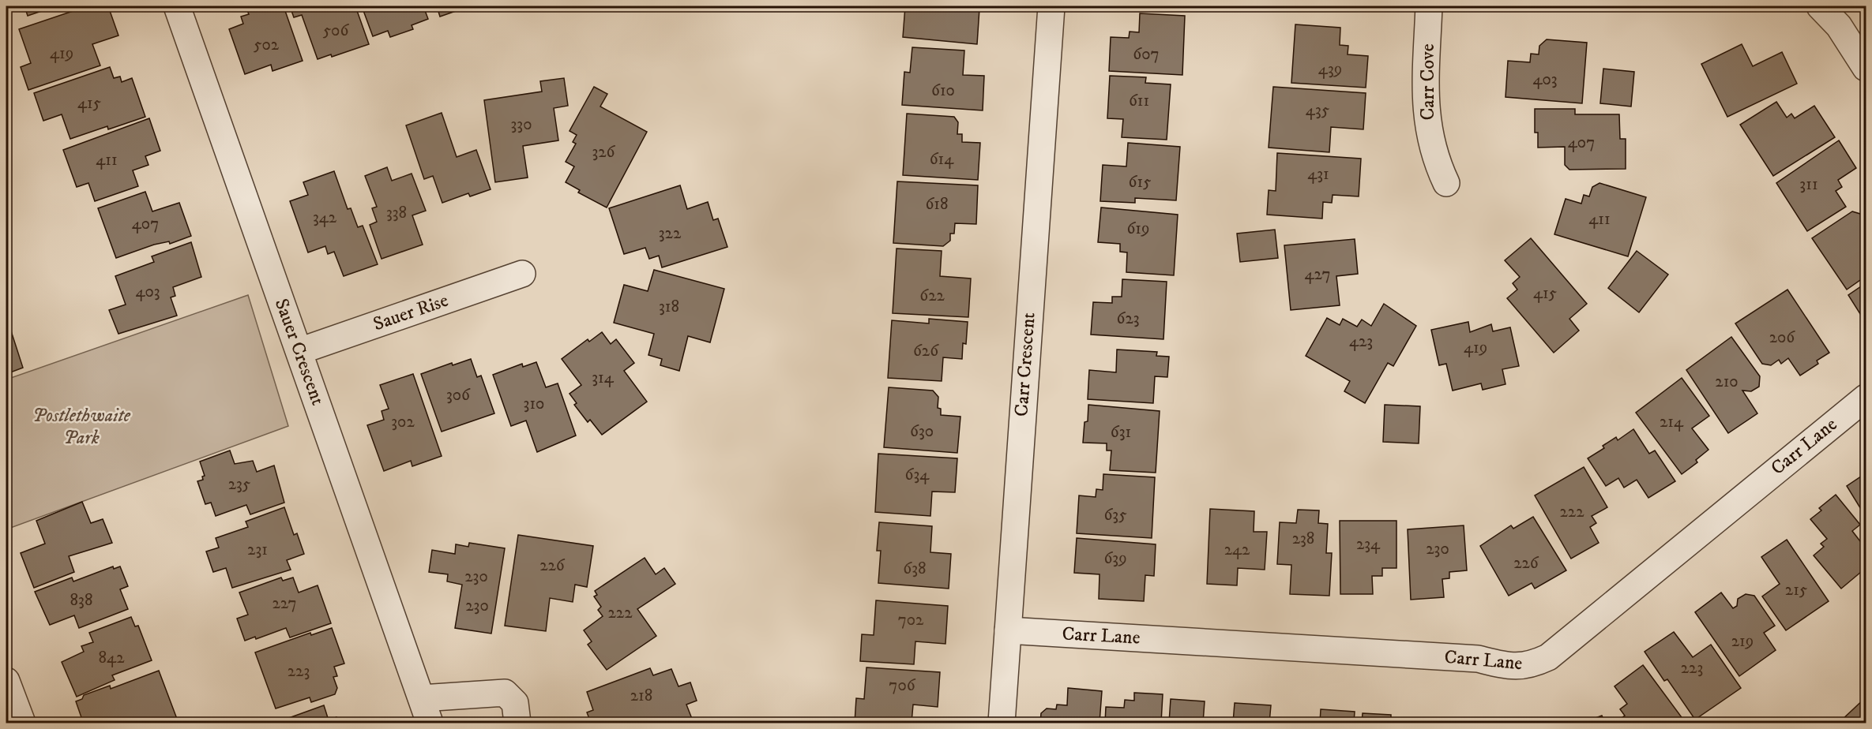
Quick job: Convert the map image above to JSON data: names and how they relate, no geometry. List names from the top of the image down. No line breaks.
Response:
{"streets":{"street":["Carr Cove","Sauer Rise","Sauer Crescent","Carr Crescent","Carr Lane"]},"crossings":[["Sauer Rise","Sauer Crescent"],["Carr Crescent","Carr Lane"]],"parks":["Postlethwaite Park"],"house_numbers":["506","502","419","607","439","403","610","611","415","435","330","407","326","614","411","431","615","311","618","338","342","411","407","619","322","427","403","415","622","318","623","206","423","419","626","314","210","306","310","302","214","630","631","634","235","222","635","238","234","230","231","242","639","226","226","638","230","215","838","227","230","222","702","219","842","223","223","706","218"]}
